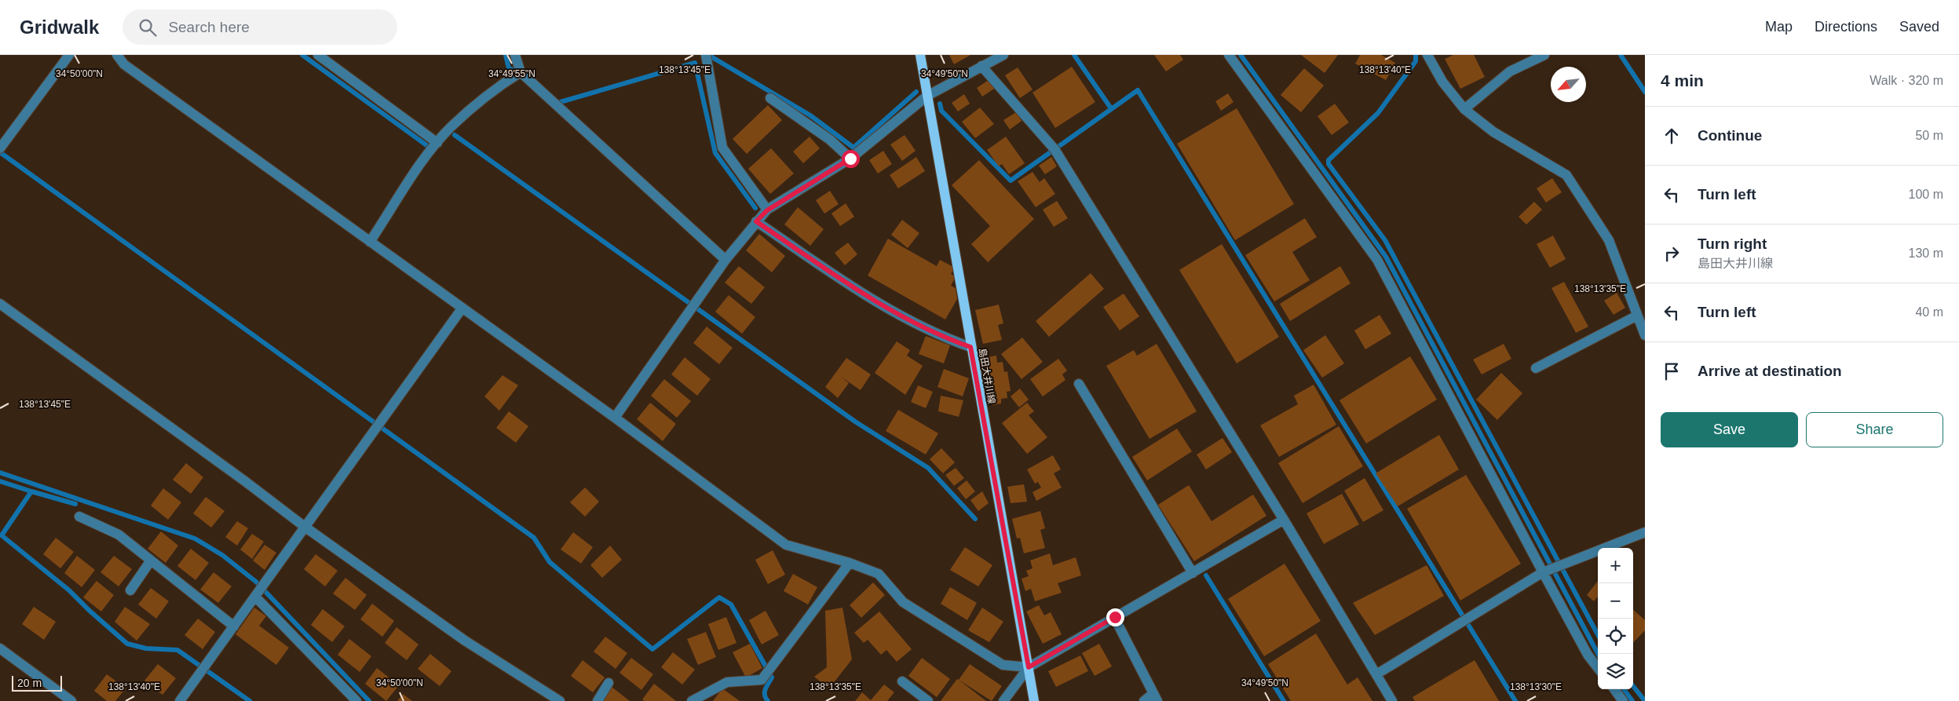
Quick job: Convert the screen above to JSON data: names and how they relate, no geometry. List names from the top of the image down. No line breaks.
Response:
{"streets":{"main road":["島田大井川線"]},"scale_bar":"20 m","north":"bottom left","page":{"header":"Gridwalk","search":"Search here","nav":["Map","Directions","Saved"],"heading":["4 min","Walk · 320 m"],"list":[["Continue","50 m"],["Turn left","100 m"],["Turn right","島田大井川線","130 m"],["Turn left","40 m"],"Arrive at destination"],"buttons":["Save","Share"],"map_buttons":["+","−"],"scale":"20 m"},"coordinates":["138°13'45\"E","138°13'40\"E","34°50'00\"N","34°49'55\"N","34°49'50\"N","138°13'35\"E","138°13'30\"E"]}
